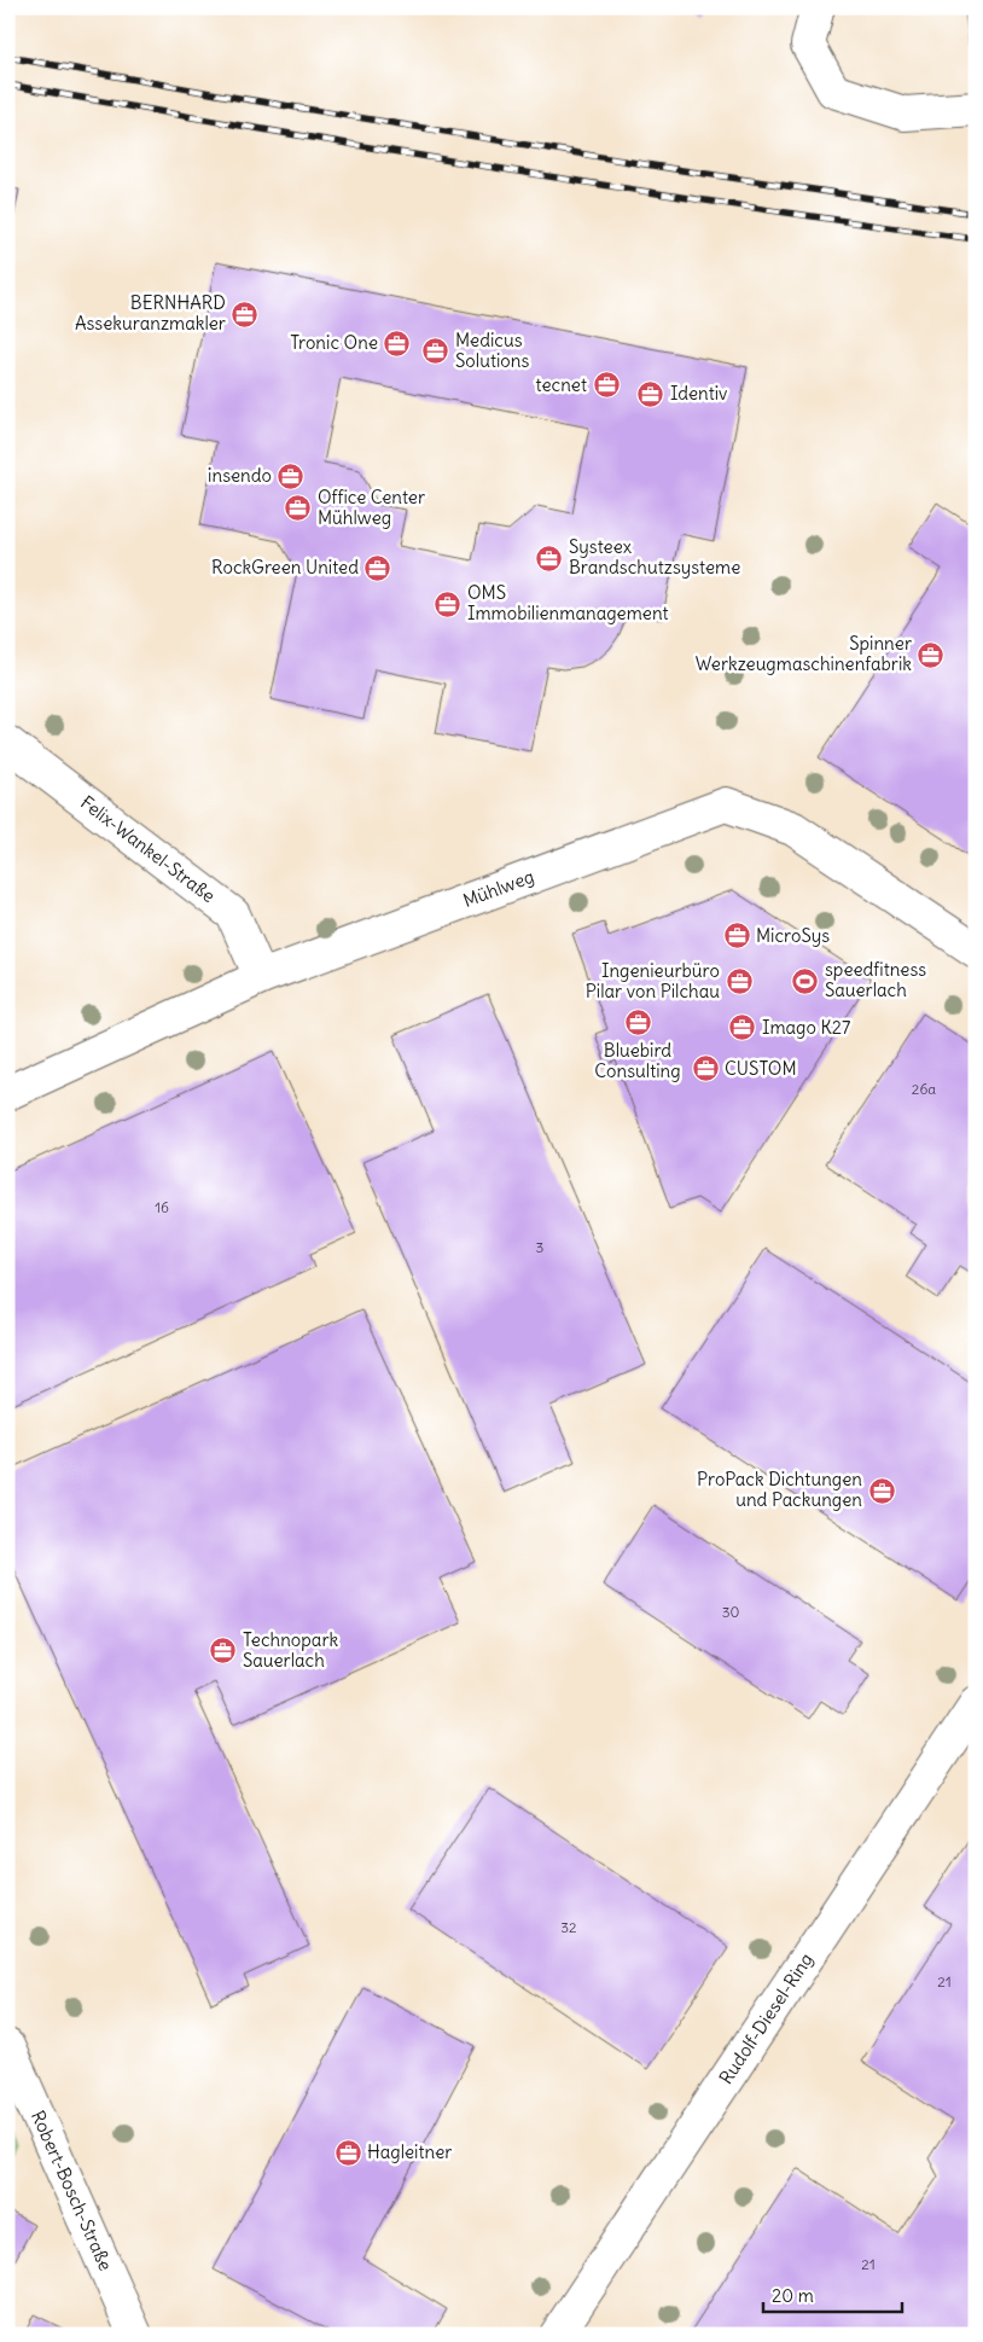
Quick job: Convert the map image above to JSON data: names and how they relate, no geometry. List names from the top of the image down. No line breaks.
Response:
{"streets":{"street":["Felix-Wankel-Straße","Mühlweg","Rudolf-Diesel-Ring","Robert-Bosch-Straße"]},"crossings":[["Felix-Wankel-Straße","Mühlweg"]],"places":{"office":["BERNHARD Assekuranzmakler","Tronic One","Medicus Solutions","tecnet","Identiv","insendo","Office Center Mühlweg","Systeex Brandschutzsysteme","RockGreen United","OMS Immobilienmanagement","Spinner Werkzeugmaschinenfabrik","MicroSys","Ingenieurbüro Pilar von Pilchau","Bluebird Consulting","Imago K27","CUSTOM","ProPack Dichtungen und Packungen","Technopark Sauerlach","Hagleitner"],"sports":["speedfitness Sauerlach"]},"house_numbers":["26a","16","3","30","32","21","21"],"scale_bar":"20 m"}
